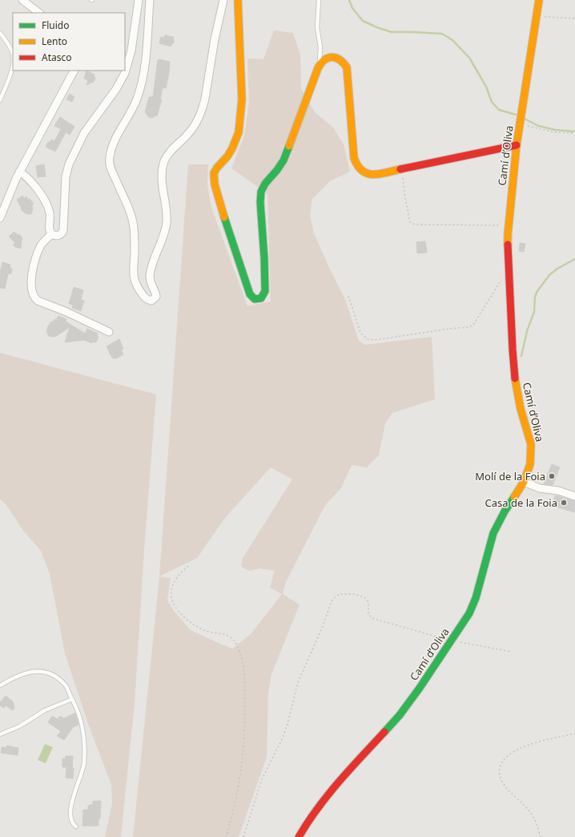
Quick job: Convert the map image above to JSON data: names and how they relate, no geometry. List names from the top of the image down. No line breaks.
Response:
{"streets":{"street":["Camí d’Oliva"]},"places":["Molí de la Foia","Casa de la Foia"],"legend":["Fluido","Lento","Atasco"]}
